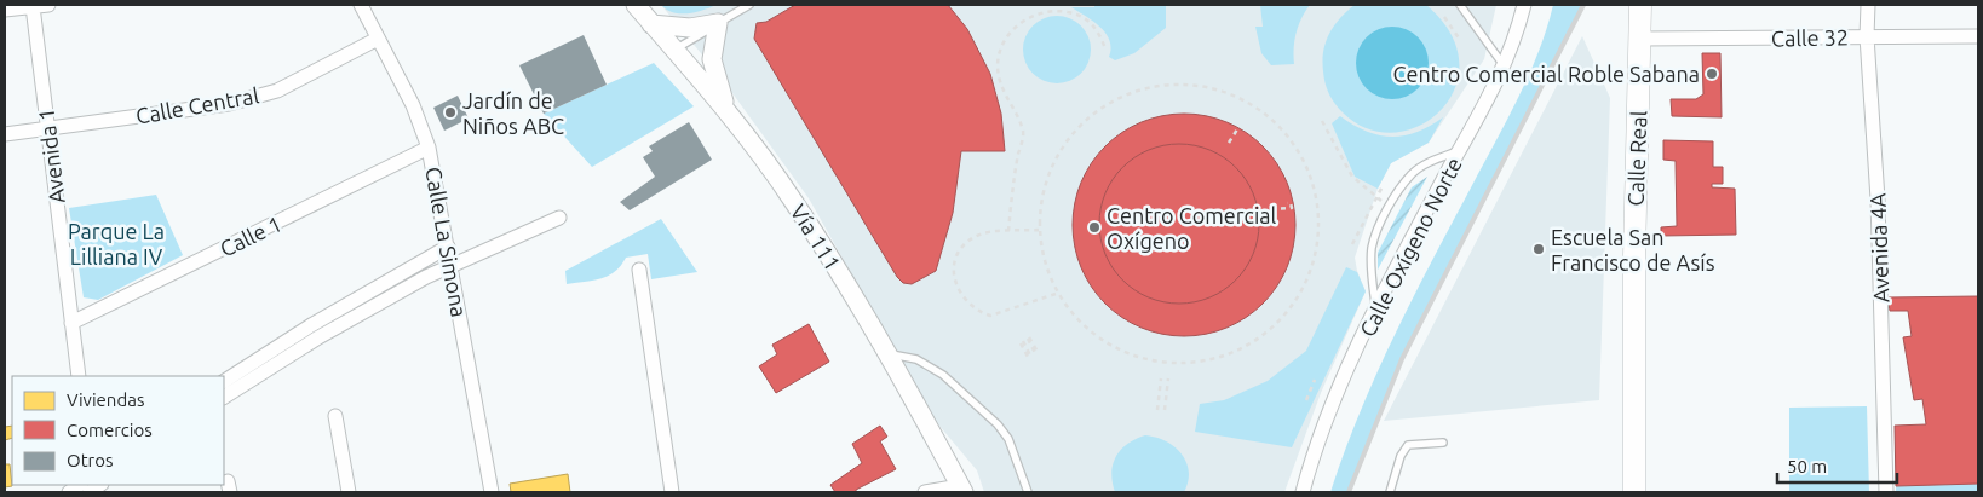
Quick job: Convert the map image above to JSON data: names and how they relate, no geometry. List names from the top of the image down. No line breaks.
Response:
{"streets":{"main road":["Calle Real","Vía 111"],"street":["Calle 32","Calle Central","Avenida 1","Calle 1","Calle La Simona","Calle Oxígeno Norte","Avenida 4A"]},"crossings":[["Calle 32","Calle Real"],["Calle 32","Avenida 4A"],["Calle Central","Avenida 1"],["Calle Central","Calle La Simona"],["Avenida 1","Calle 1"],["Calle 1","Calle La Simona"]],"parks":["Parque La Lilliana IV"],"places":["Centro Comercial Roble Sabana","Jardín de Niños ABC","Centro Comercial Oxígeno","Escuela San Francisco de Asís"],"legend":["Viviendas","Comercios","Otros"],"scale_bar":"50 m"}
